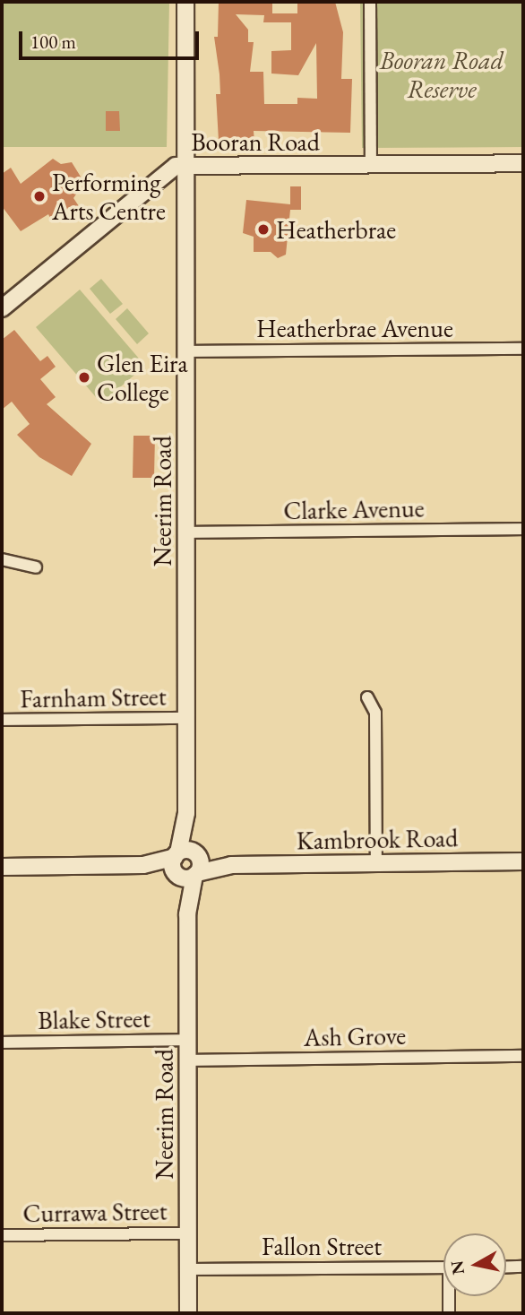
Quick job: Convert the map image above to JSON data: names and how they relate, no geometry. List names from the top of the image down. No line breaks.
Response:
{"streets":{"street":["Booran Road","Heatherbrae Avenue","Neerim Road","Clarke Avenue","Farnham Street","Kambrook Road","Blake Street","Ash Grove","Currawa Street","Fallon Street"]},"crossings":[["Booran Road","Neerim Road"],["Heatherbrae Avenue","Neerim Road"],["Neerim Road","Clarke Avenue"],["Neerim Road","Farnham Street"],["Neerim Road","Kambrook Road"],["Neerim Road","Blake Street"],["Neerim Road","Ash Grove"],["Neerim Road","Currawa Street"],["Neerim Road","Fallon Street"]],"parks":["Booran Road Reserve"],"places":["Performing Arts Centre","Heatherbrae","Glen Eira College"],"scale_bar":"100 m","north":"left"}
